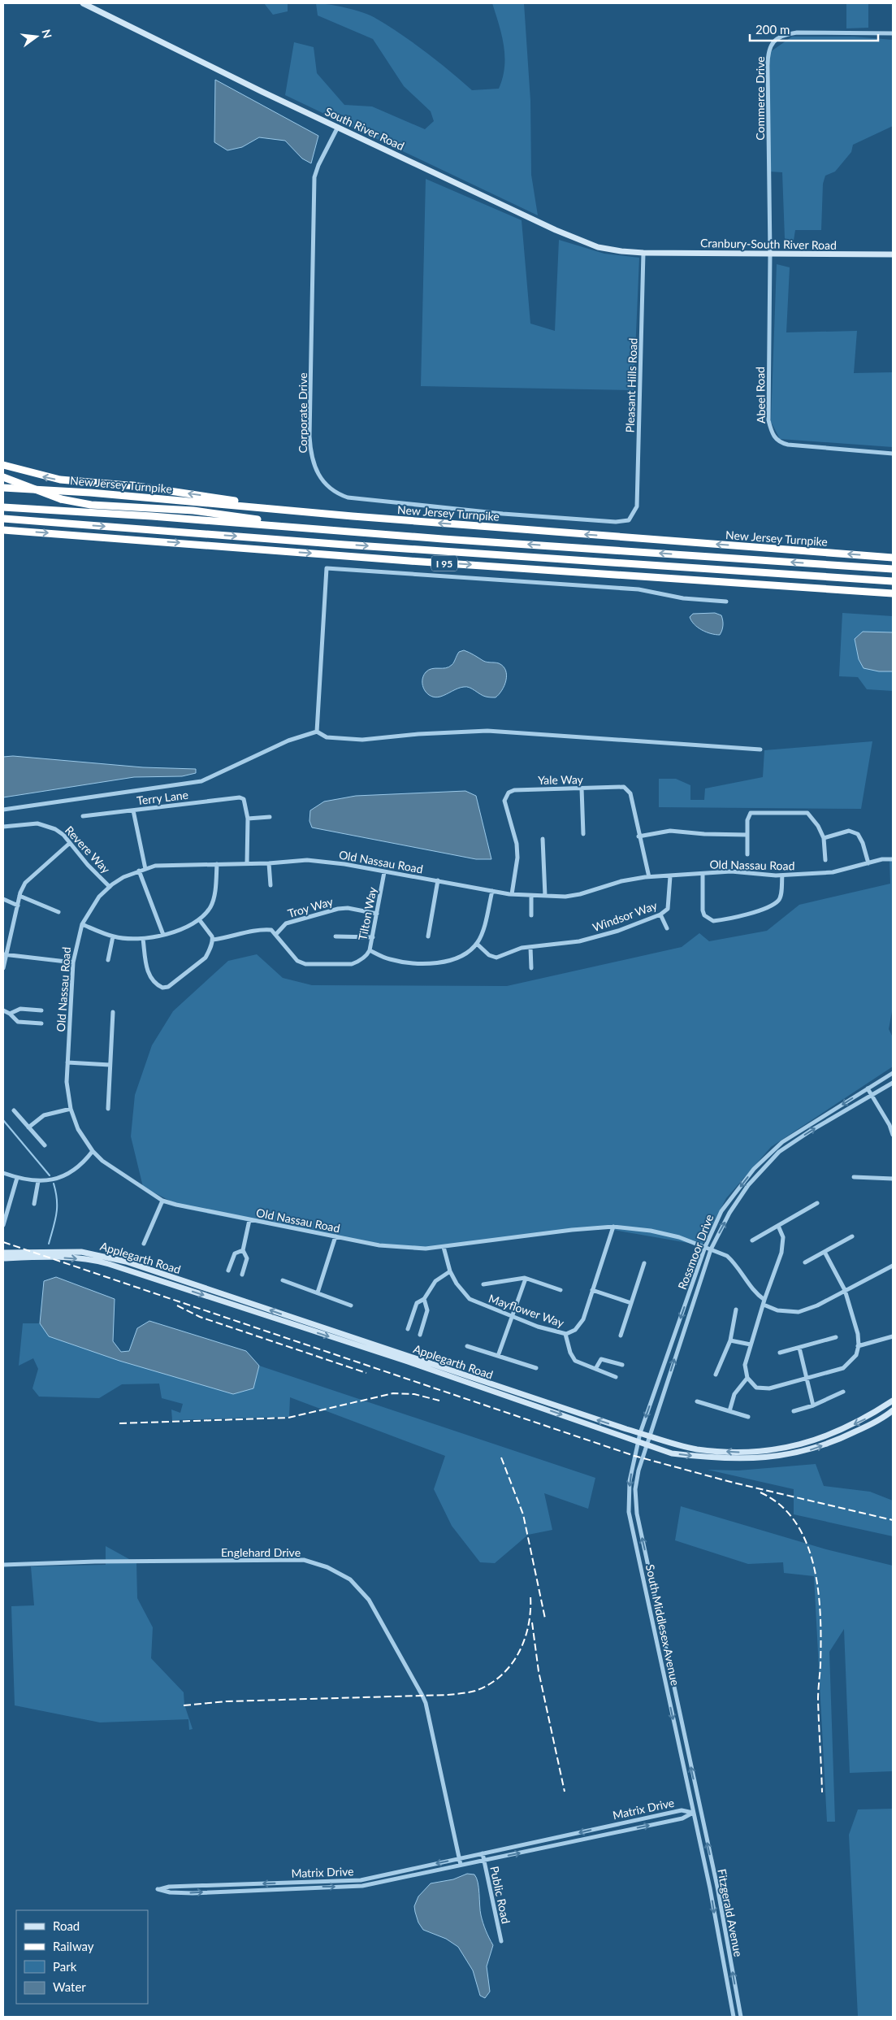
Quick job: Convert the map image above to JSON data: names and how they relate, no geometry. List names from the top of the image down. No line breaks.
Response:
{"streets":{"highway":["New Jersey Turnpike","I 95"],"main road":["South River Road","Cranbury-South River Road","Applegarth Road"],"street":["Commerce Drive","Pleasant Hills Road","Abeel Road","Corporate Drive","Yale Way","Terry Lane","Revere Way","Old Nassau Road","Troy Way","Tilton Way","Windsor Way","Rossmoor Drive","Mayflower Way","Englehard Drive","South Middlesex Avenue","Matrix Drive","Public Road","Fitzgerald Avenue"]},"crossings":[["Commerce Drive","Cranbury-South River Road"],["Commerce Drive","Abeel Road"],["South River Road","Cranbury-South River Road"],["South River Road","Pleasant Hills Road"],["South River Road","Corporate Drive"],["Cranbury-South River Road","Pleasant Hills Road"],["Cranbury-South River Road","Abeel Road"],["Pleasant Hills Road","Corporate Drive"],["Yale Way","Old Nassau Road"],["Revere Way","Old Nassau Road"],["Old Nassau Road","Tilton Way"],["Old Nassau Road","Windsor Way"],["Old Nassau Road","Rossmoor Drive"],["Old Nassau Road","Mayflower Way"],["Troy Way","Tilton Way"],["Rossmoor Drive","Applegarth Road"],["Rossmoor Drive","South Middlesex Avenue"],["Applegarth Road","South Middlesex Avenue"],["Englehard Drive","Matrix Drive"],["South Middlesex Avenue","Matrix Drive"],["South Middlesex Avenue","Fitzgerald Avenue"],["Matrix Drive","Public Road"],["Matrix Drive","Fitzgerald Avenue"]],"legend":["Road","Railway","Park","Water"],"scale_bar":"200 m","north":"right"}
